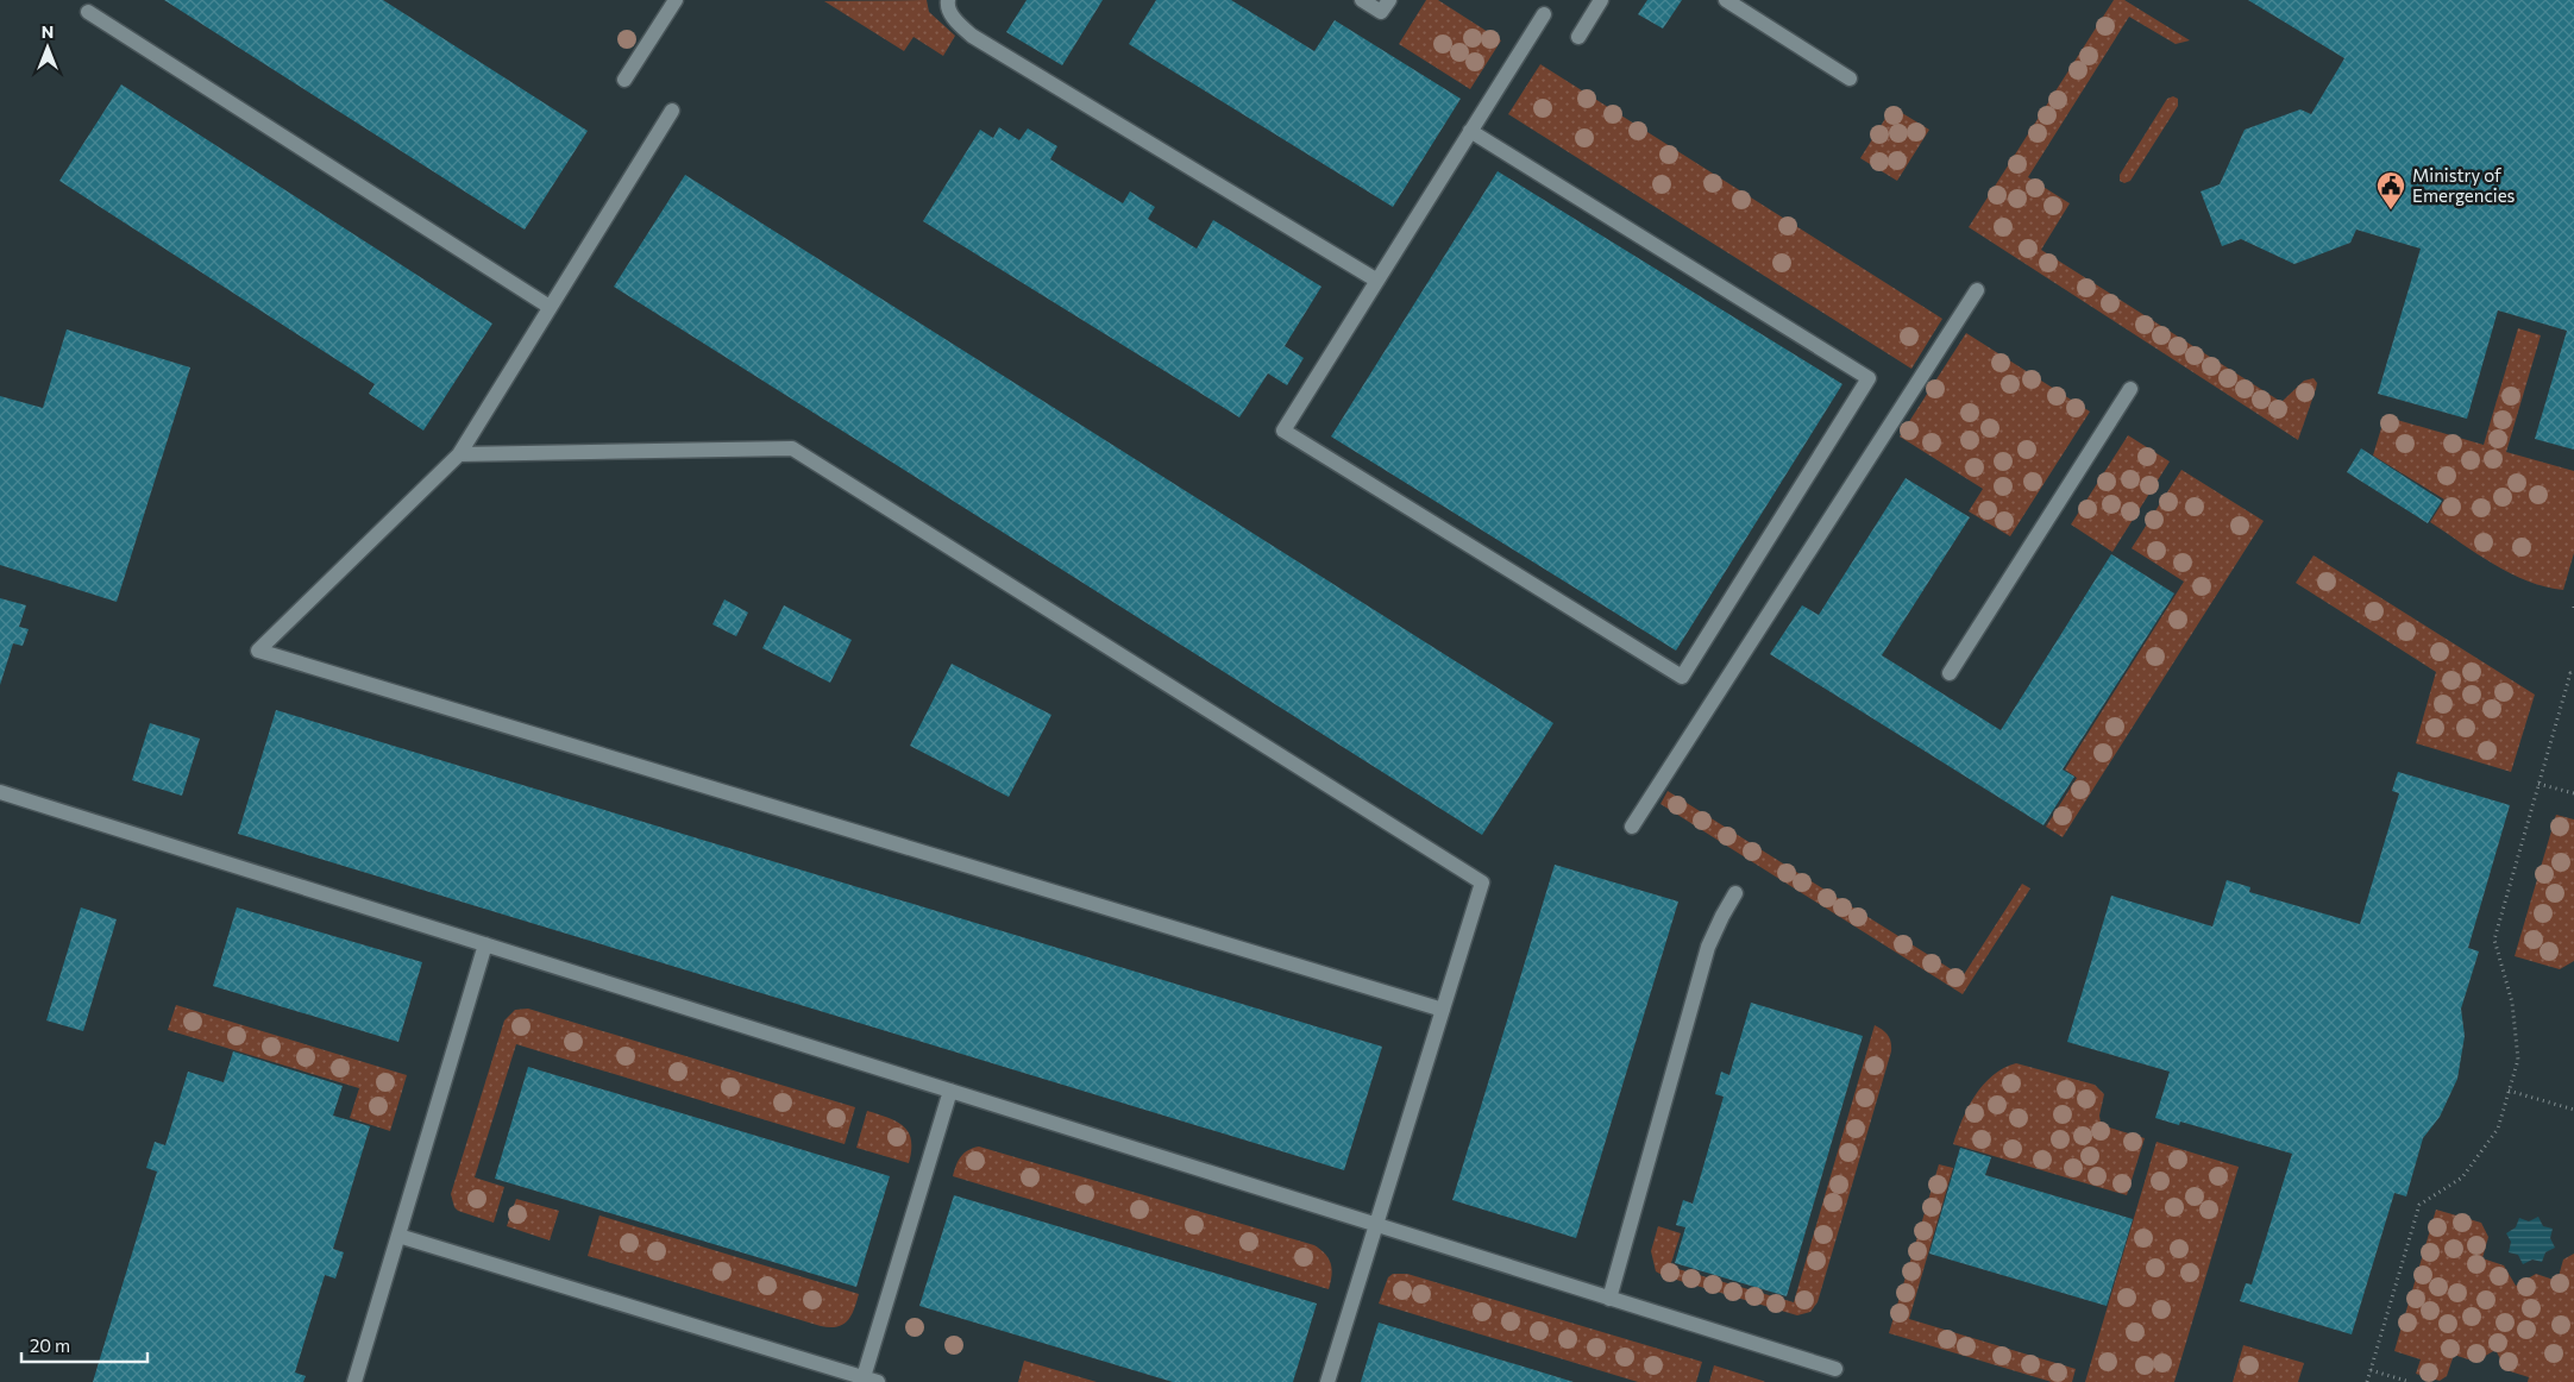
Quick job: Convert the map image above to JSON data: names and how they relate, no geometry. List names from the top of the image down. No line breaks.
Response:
{"places":{"public building":["Ministry of Emergencies"]},"scale_bar":"20 m","north":"top"}
